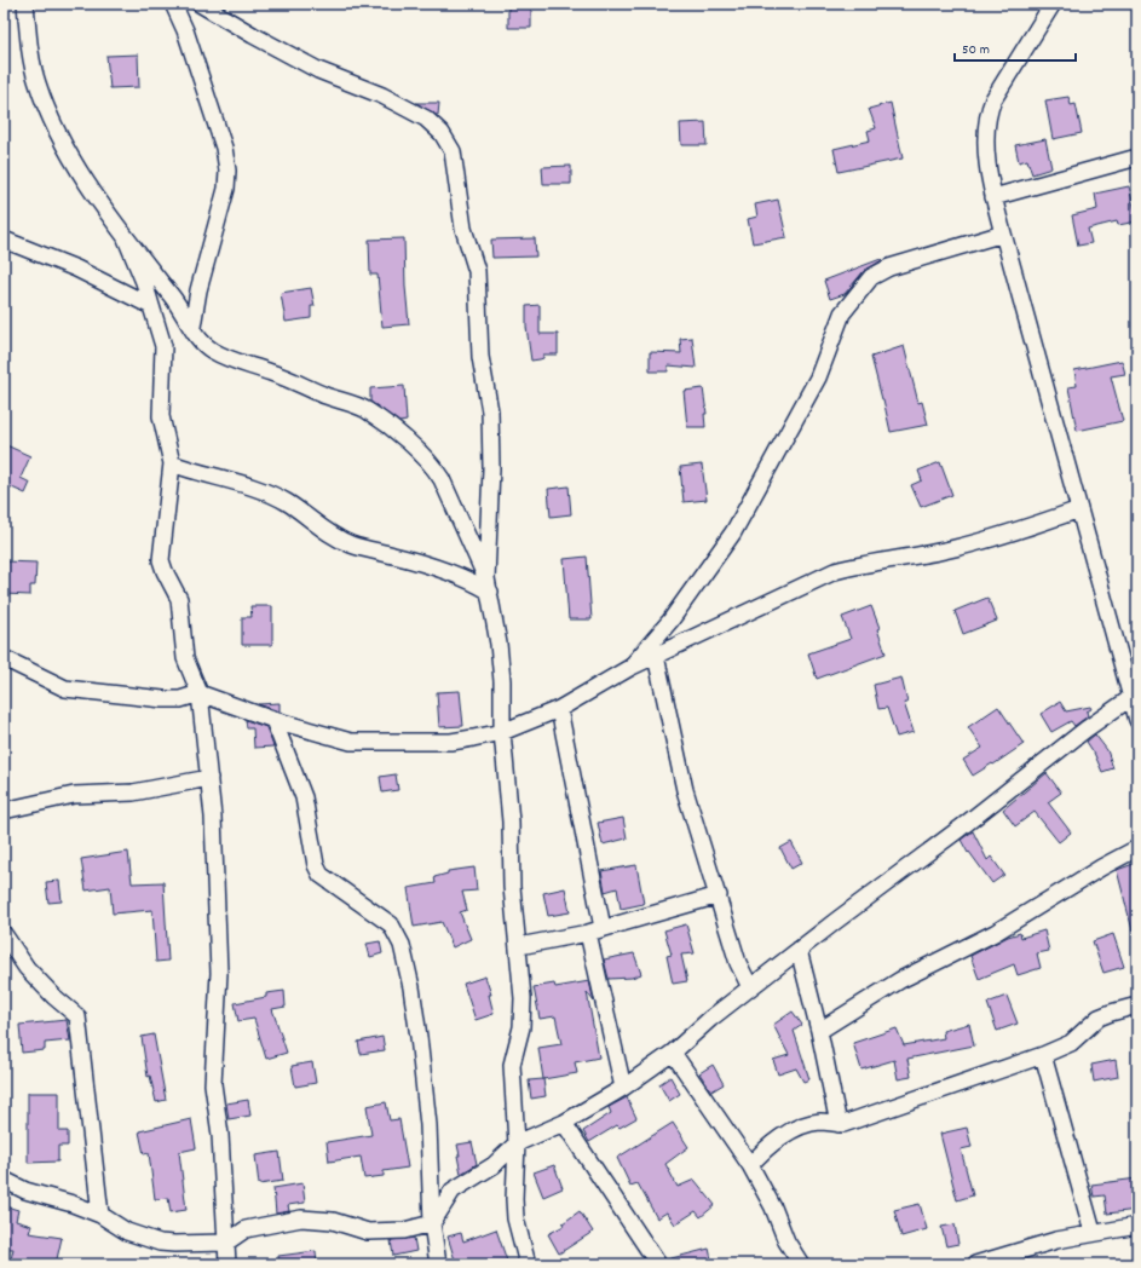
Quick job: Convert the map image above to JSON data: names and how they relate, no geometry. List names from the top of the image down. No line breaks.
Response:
{"scale_bar":"50 m"}
